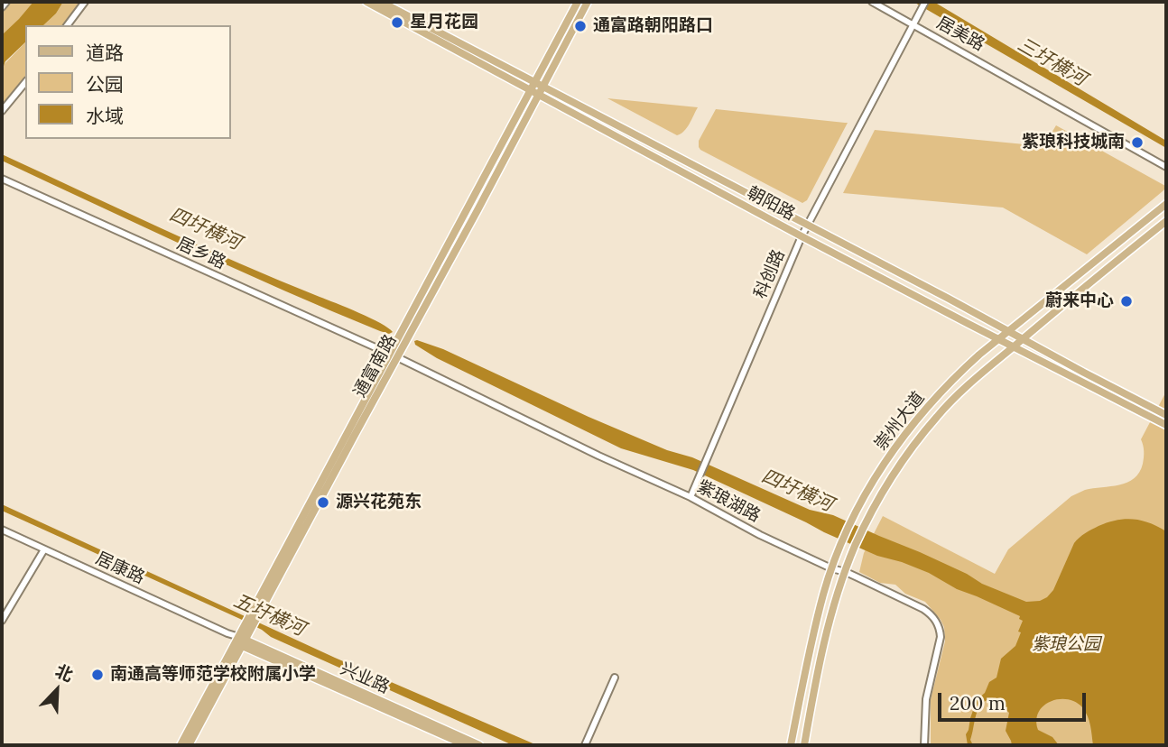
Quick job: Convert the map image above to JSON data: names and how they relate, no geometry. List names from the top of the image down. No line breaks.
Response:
{"streets":{"main road":["朝阳路","通富南路","崇州大道","兴业路"],"street":["居美路","居乡路","科创路","紫琅湖路","居康路"]},"crossings":[["居美路","科创路"],["朝阳路","科创路"],["朝阳路","通富南路"],["朝阳路","崇州大道"],["居乡路","通富南路"],["居乡路","紫琅湖路"],["科创路","紫琅湖路"],["通富南路","紫琅湖路"],["通富南路","居康路"],["通富南路","兴业路"],["崇州大道","紫琅湖路"],["居康路","兴业路"]],"water":["三圩横河","四圩横河","五圩横河"],"parks":["紫琅公园"],"places":["星月花园","通富路朝阳路口","紫琅科技城南","蔚来中心","源兴花苑东","南通高等师范学校附属小学"],"legend":["道路","公园","水域"],"scale_bar":"200 m","north":"top right"}
